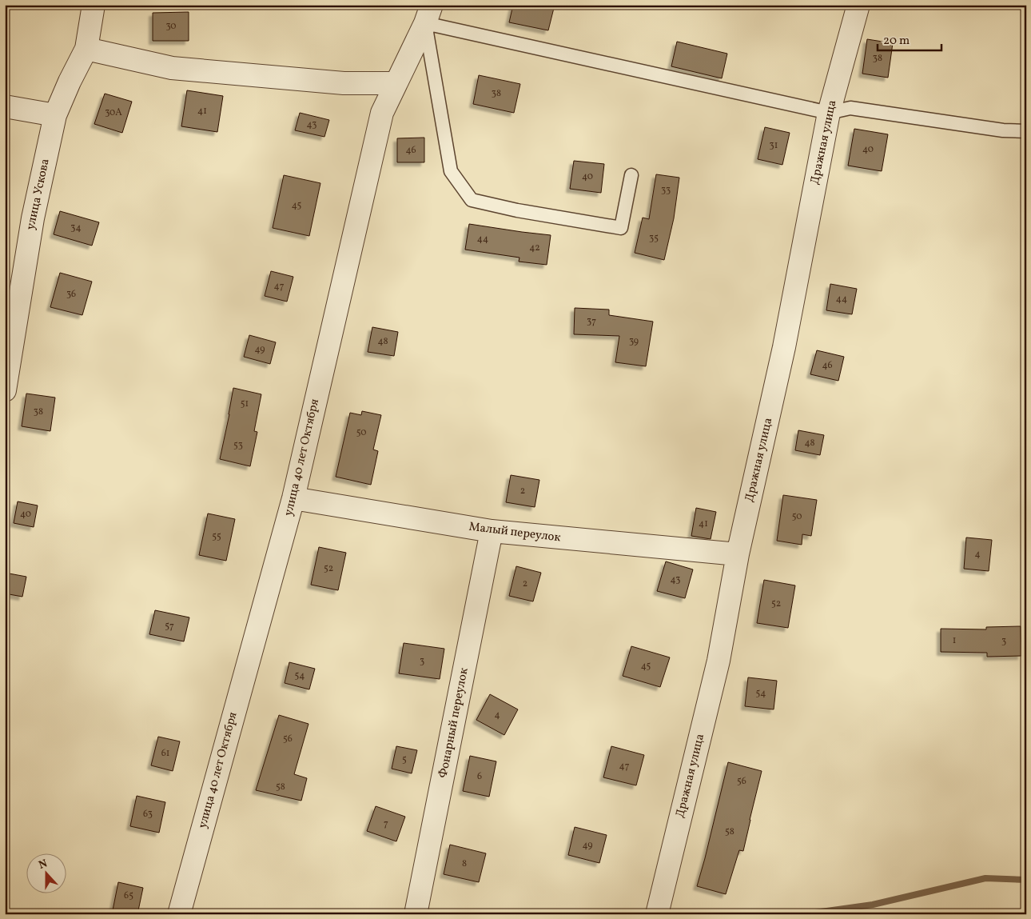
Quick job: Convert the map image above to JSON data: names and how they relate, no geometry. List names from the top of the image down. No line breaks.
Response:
{"streets":{"street":["Дражная улица","улица Ускова","улица 40 лет Октября","Малый переулок","Фонарный переулок"]},"crossings":[["Дражная улица","Малый переулок"],["улица 40 лет Октября","Малый переулок"],["Малый переулок","Фонарный переулок"]],"house_numbers":["30","38","38","41","30А","43","31","40","46","40","33","45","34","35","44","42","47","36","44","37","48","39","49","46","51","38","50","48","53","2","40","50","41","55","4","52","43","2","52","57","1","3","3","45","54","54","4","56","61","5","47","6","56","58","63","7","58","49","8","65"],"scale_bar":"20 m","north":"top"}
